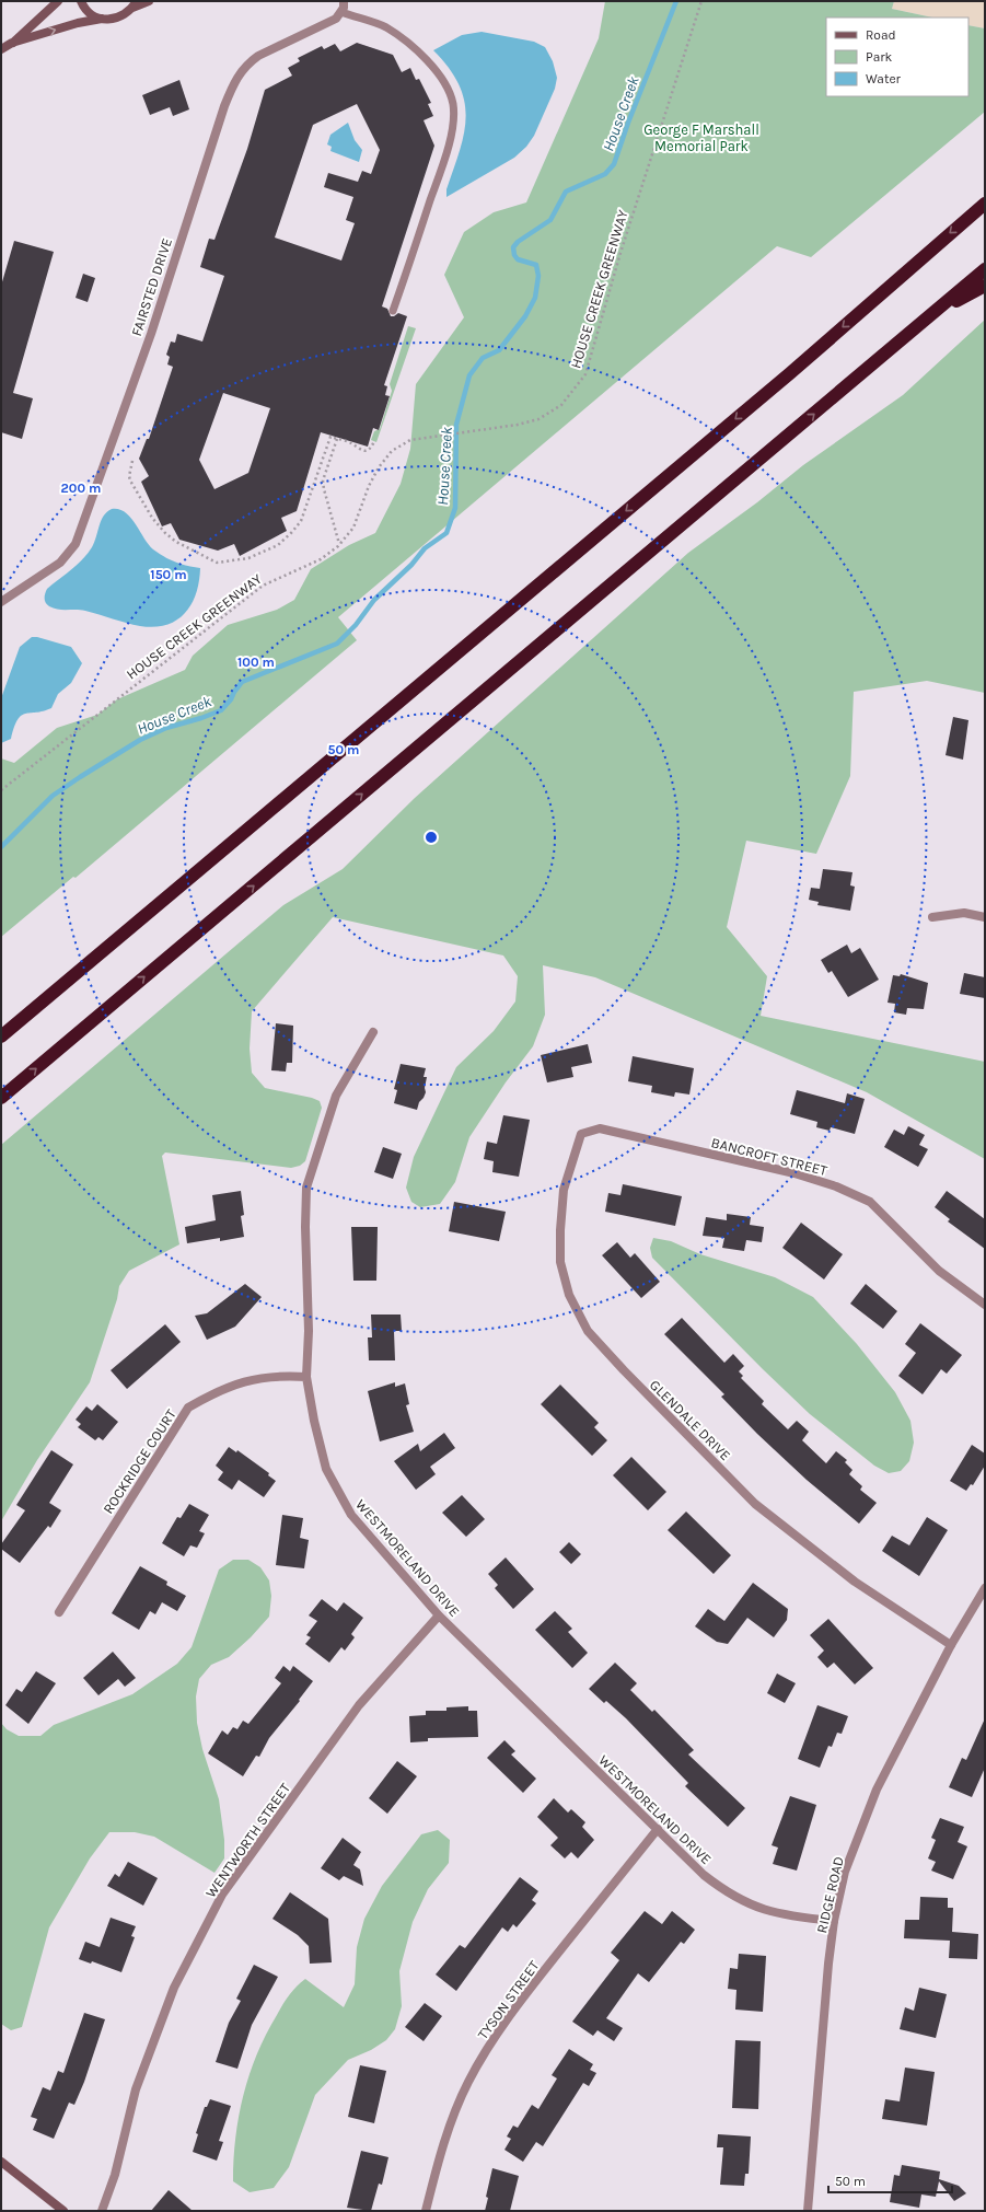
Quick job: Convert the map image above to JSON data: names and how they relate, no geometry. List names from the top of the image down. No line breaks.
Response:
{"streets":{"street":["FAIRSTED DRIVE","BANCROFT STREET","GLENDALE DRIVE","ROCKRIDGE COURT","WESTMORELAND DRIVE","WENTWORTH STREET","RIDGE ROAD","TYSON STREET"],"path":["HOUSE CREEK GREENWAY"]},"crossings":[["BANCROFT STREET","GLENDALE DRIVE"],["GLENDALE DRIVE","RIDGE ROAD"],["ROCKRIDGE COURT","WESTMORELAND DRIVE"],["WESTMORELAND DRIVE","WENTWORTH STREET"],["WESTMORELAND DRIVE","RIDGE ROAD"],["WESTMORELAND DRIVE","TYSON STREET"]],"water":["House Creek"],"parks":["George F Marshall Memorial Park"],"legend":["Road","Park","Water"],"scale_bar":"50 m","rings":["200 m","150 m","100 m","50 m"]}
